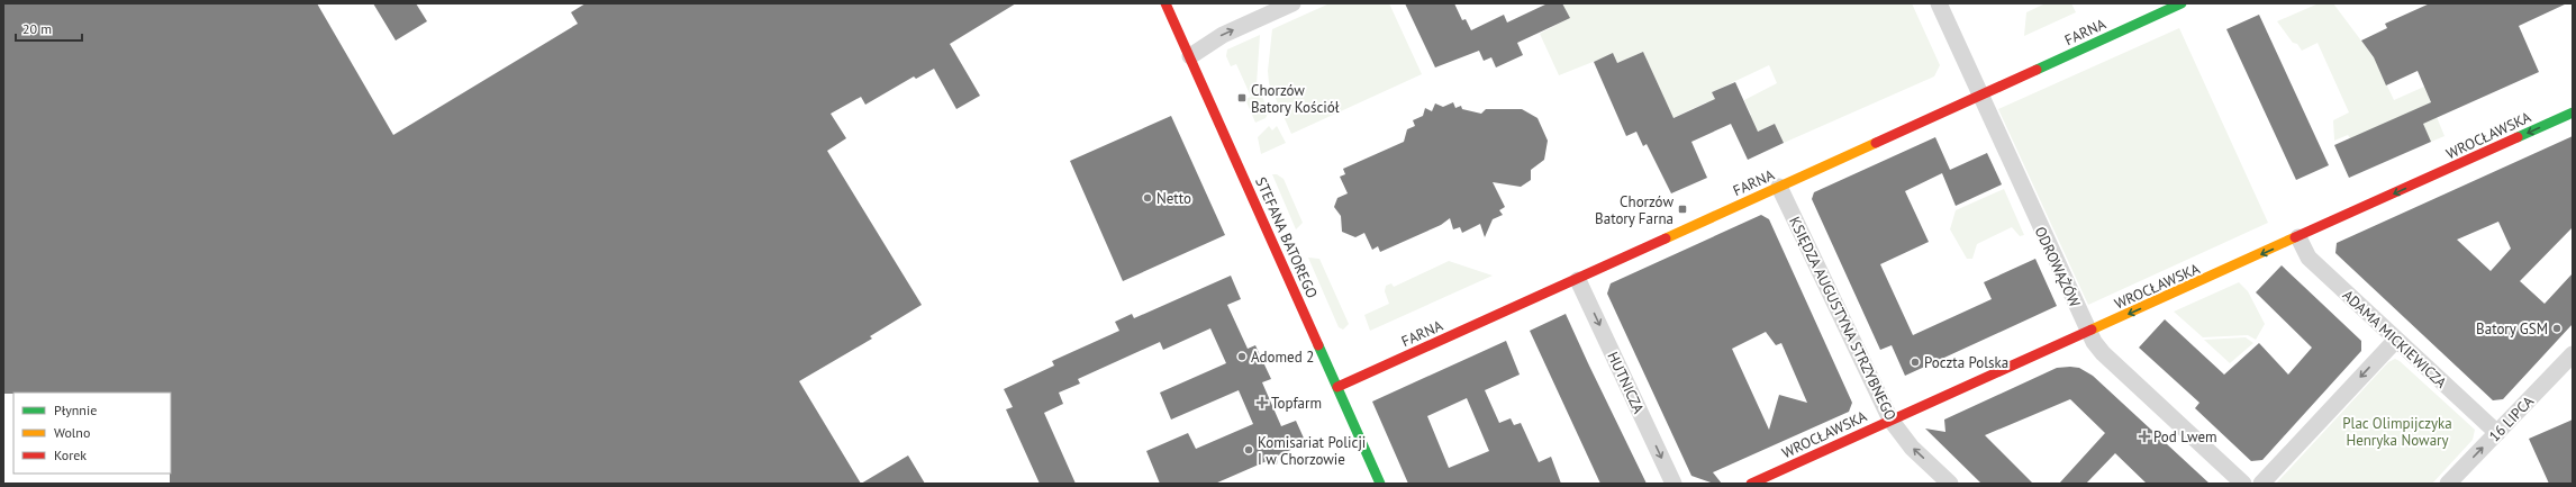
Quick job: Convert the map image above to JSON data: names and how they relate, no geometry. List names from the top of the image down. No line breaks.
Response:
{"streets":{"street":["FARNA","WROCŁAWSKA","STEFANA BATOREGO","ODROWĄŻÓW","KSIĘDZA AUGUSTYNA STRZYBNEGO","ADAMA MICKIEWICZA","HUTNICZA","16 LIPCA"]},"crossings":[["FARNA","STEFANA BATOREGO"],["FARNA","ODROWĄŻÓW"],["FARNA","KSIĘDZA AUGUSTYNA STRZYBNEGO"],["FARNA","HUTNICZA"],["WROCŁAWSKA","ODROWĄŻÓW"],["WROCŁAWSKA","KSIĘDZA AUGUSTYNA STRZYBNEGO"],["WROCŁAWSKA","ADAMA MICKIEWICZA"],["ADAMA MICKIEWICZA","16 LIPCA"]],"one_way":["WROCŁAWSKA","HUTNICZA"],"parks":["Plac Olimpijczyka Henryka Nowary"],"places":{"transit":["Chorzów Batory Kościół","Chorzów Batory Farna"],"other":["Netto","Batory GSM","Adomed 2","Poczta Polska","Komisariat Policji I w Chorzowie"],"health":["Topfarm","Pod Lwem"]},"legend":["Płynnie","Wolno","Korek"],"scale_bar":"20 m"}
